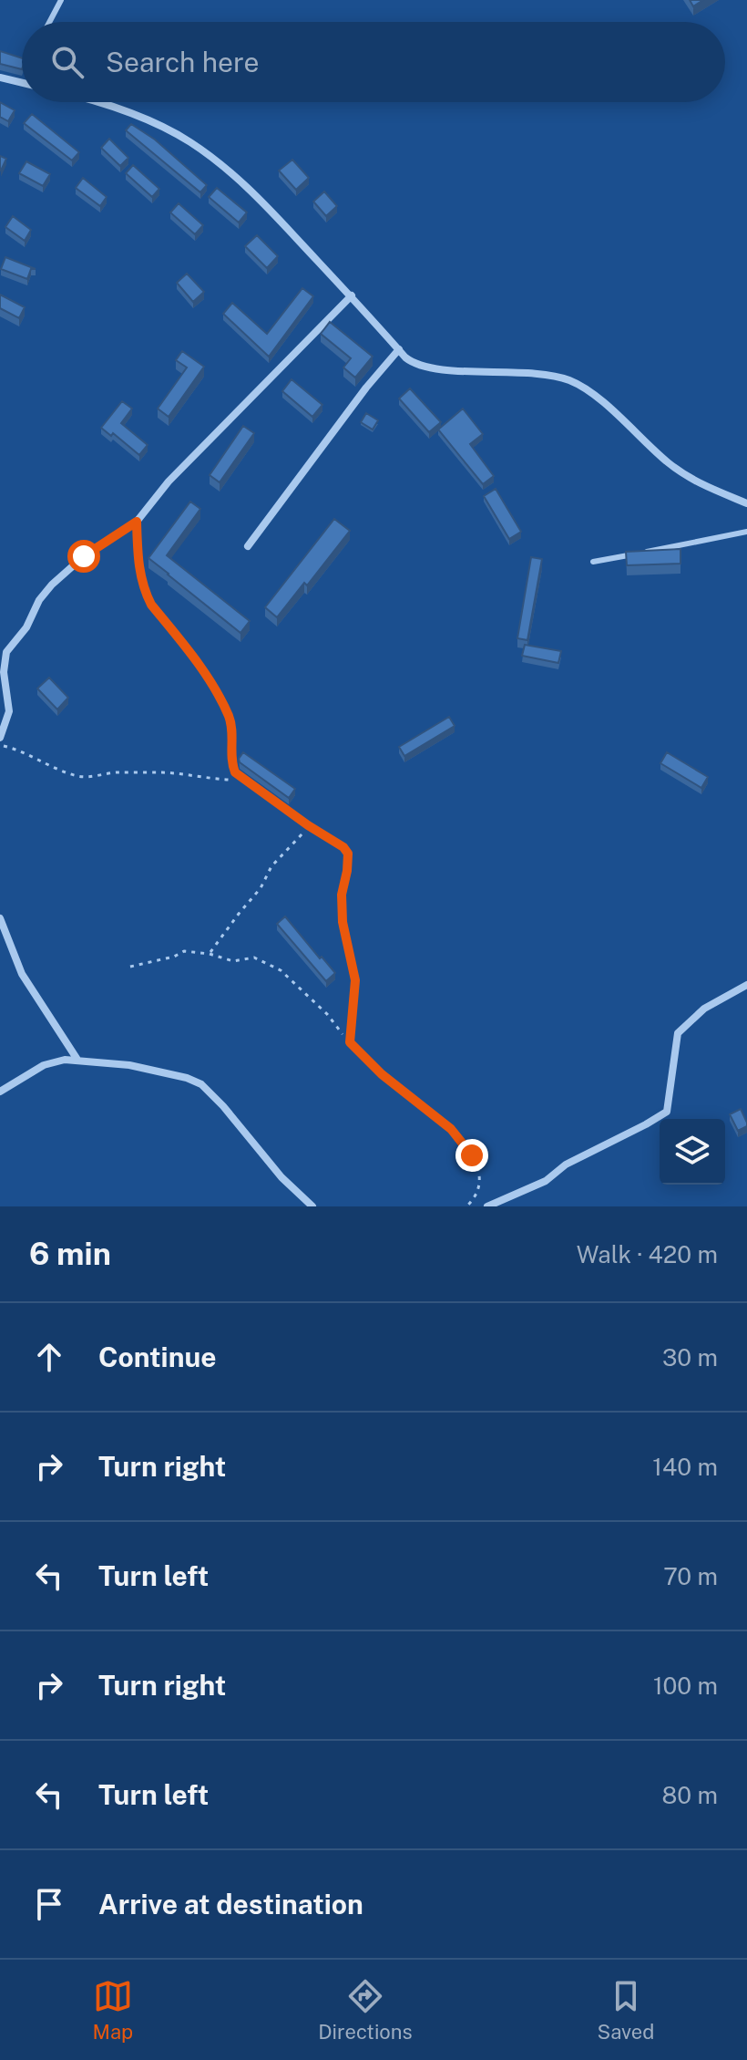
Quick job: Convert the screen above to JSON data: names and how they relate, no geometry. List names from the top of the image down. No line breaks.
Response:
{"page":{"search":"Search here","heading":["6 min","Walk · 420 m"],"list":[["Continue","30 m"],["Turn right","140 m"],["Turn left","70 m"],["Turn right","100 m"],["Turn left","80 m"],"Arrive at destination"],"nav":["Map","Directions","Saved"]}}
